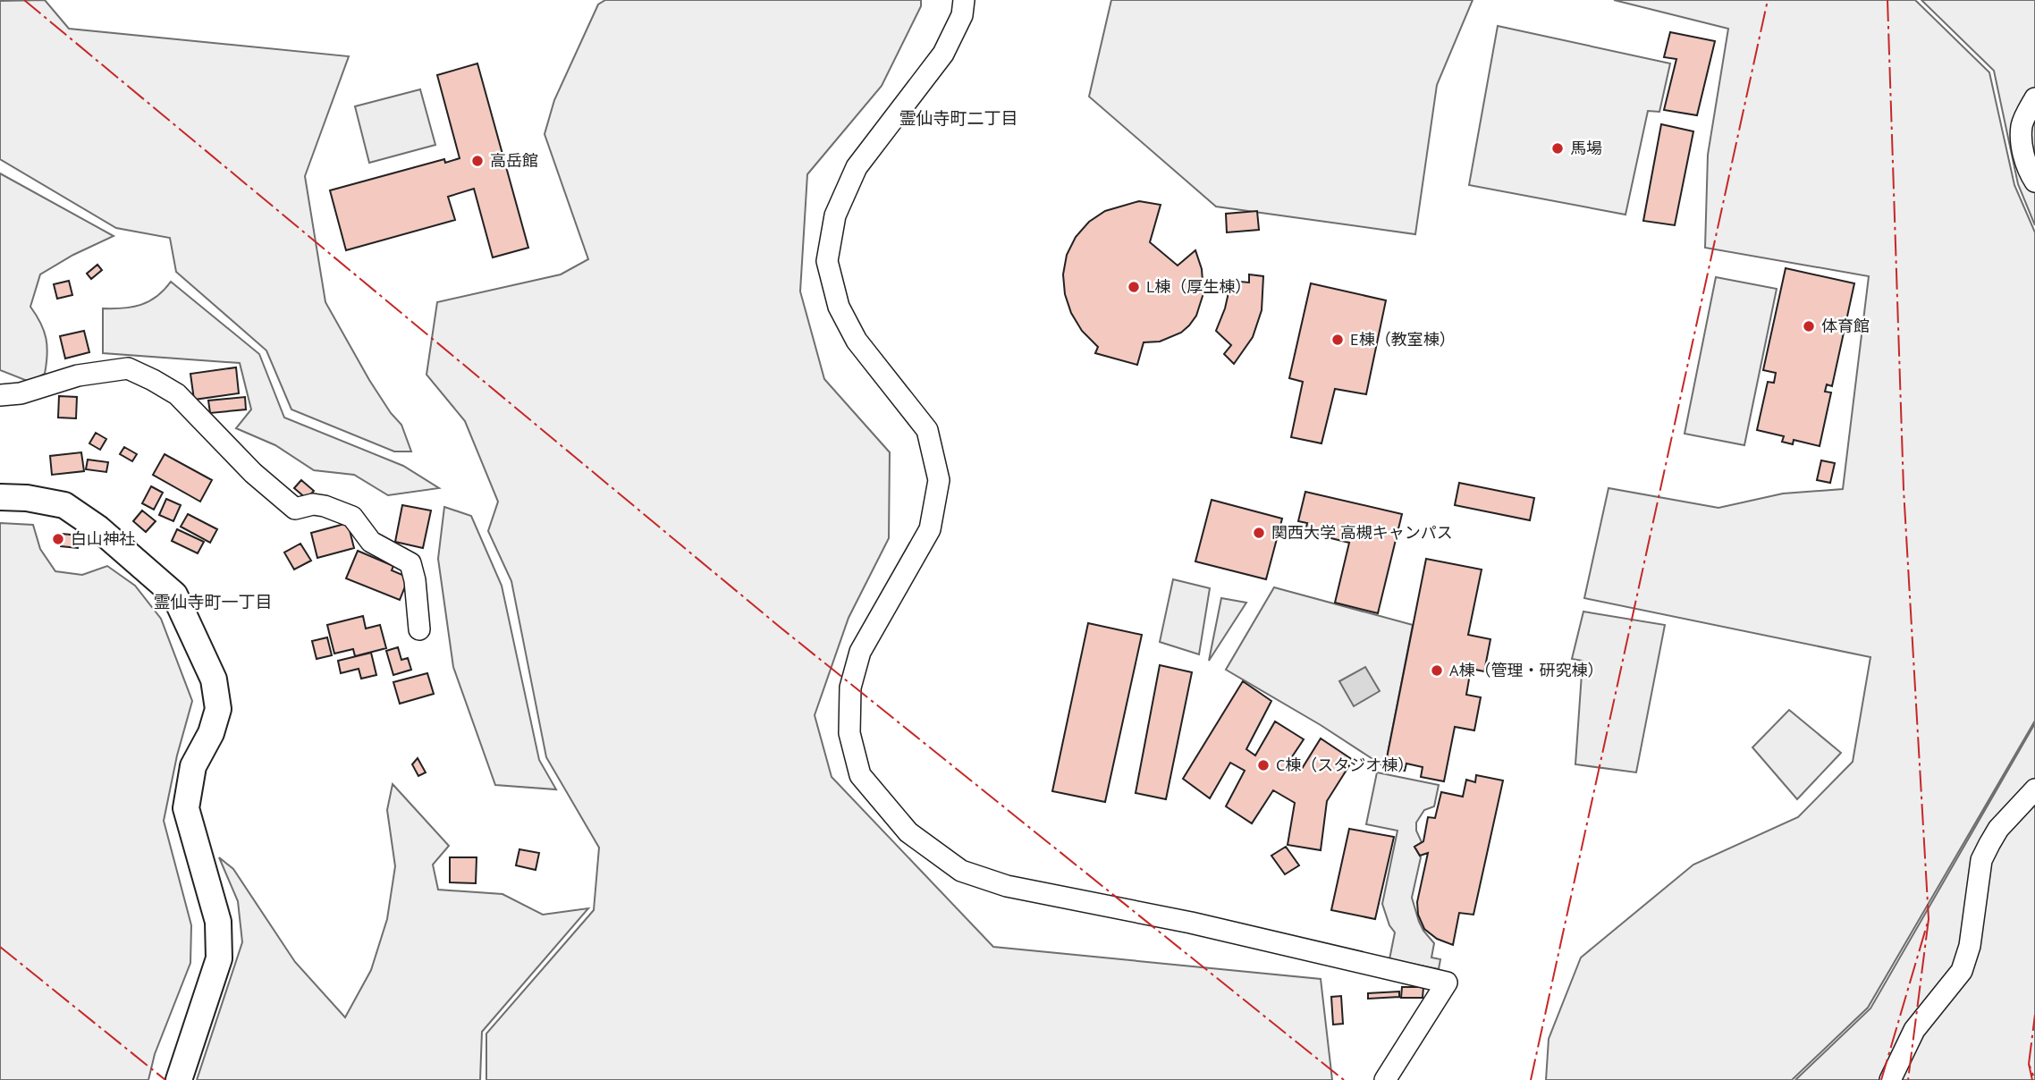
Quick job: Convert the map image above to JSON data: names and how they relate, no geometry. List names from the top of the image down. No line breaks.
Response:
{"districts":["霊仙寺町二丁目","霊仙寺町一丁目"],"places":["馬場","高岳館","L棟（厚生棟）","体育館","E棟（教室棟）","関西大学 高槻キャンパス","白山神社","A棟（管理・研究棟）","C棟（スタジオ棟）"]}
